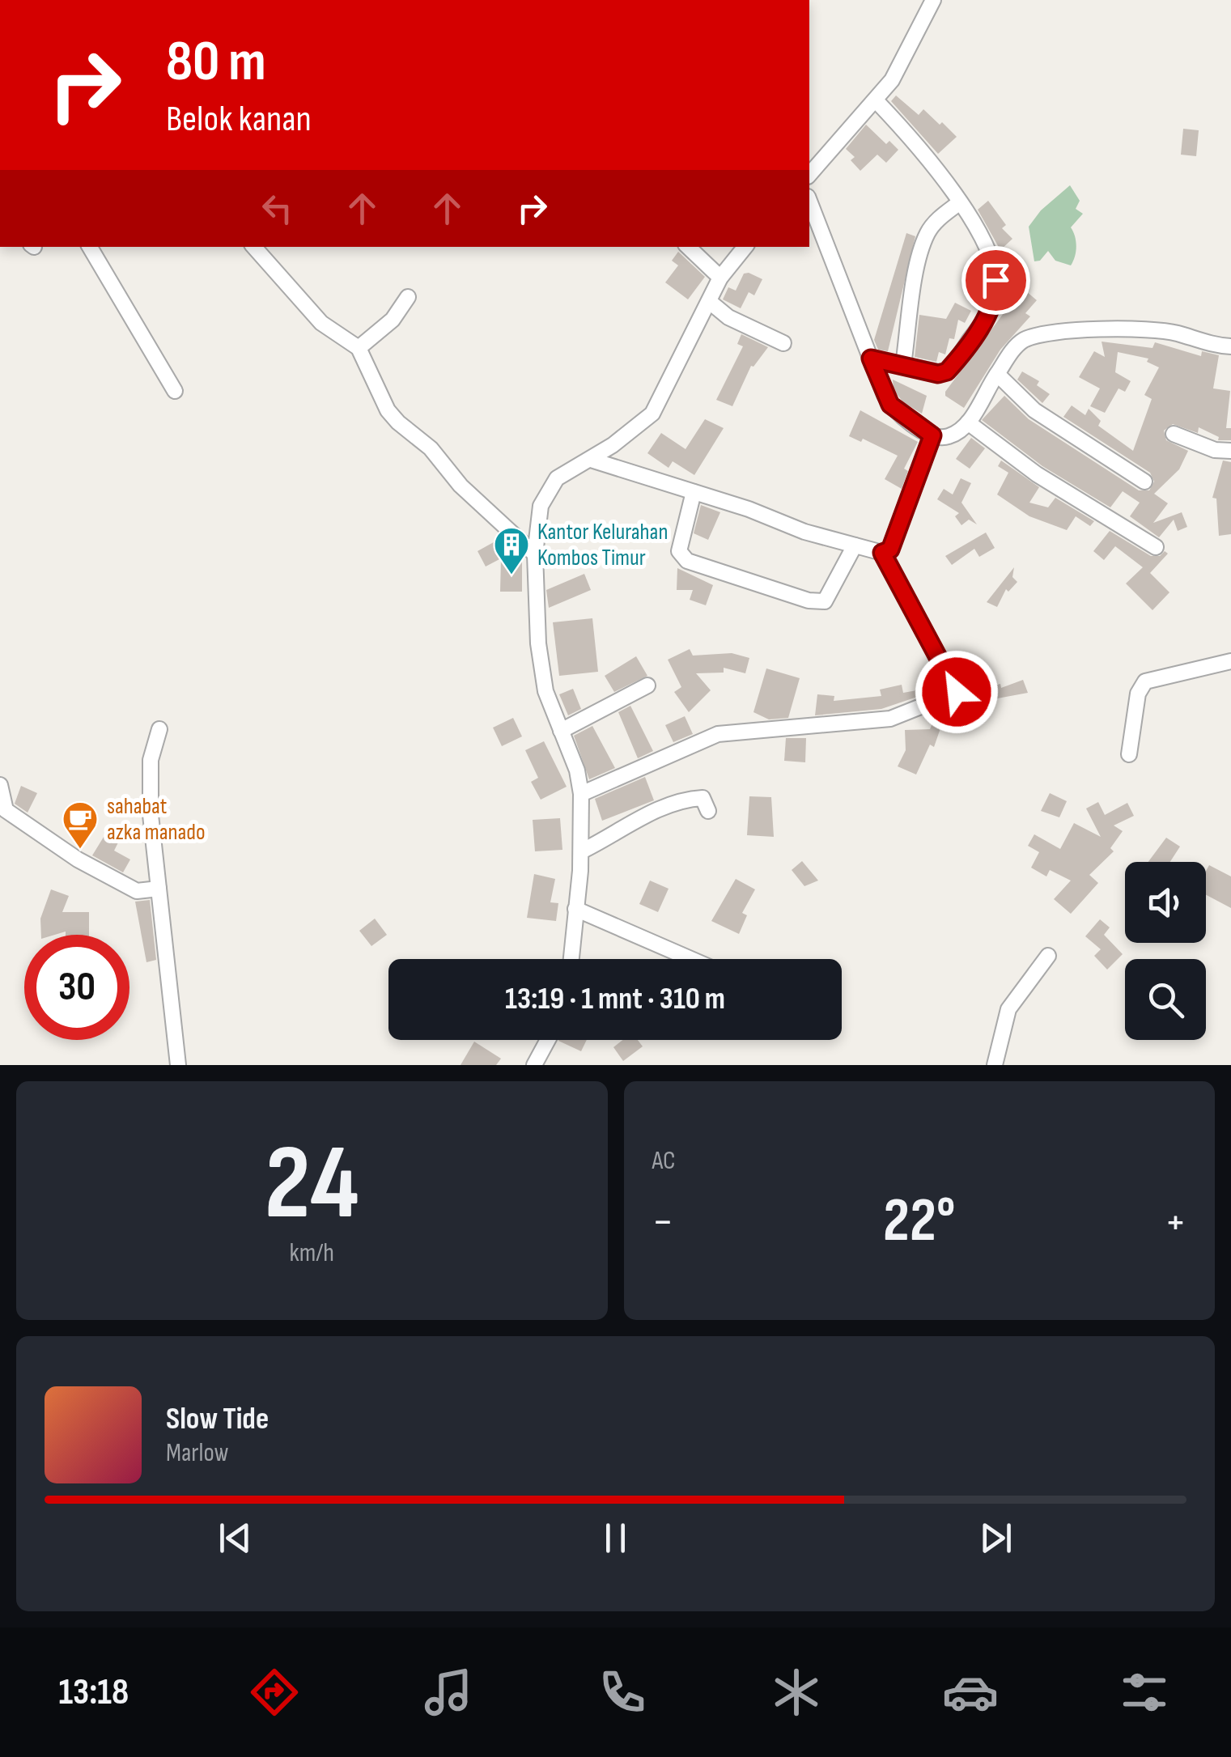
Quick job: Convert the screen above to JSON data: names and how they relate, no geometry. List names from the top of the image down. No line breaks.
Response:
{"places":{"building":["Kantor Kelurahan Kombos Timur"],"cafe":["sahabat azka manado"]},"page":{"turn":["80 m","Belok kanan"],"limit":"30","trip":"13:19 · 1 mnt · 310 m","tile":[["24","km/h"],"AC"],"heat":["−","22°","+"],"song":["Slow Tide","Marlow"],"tabs":"13:18"}}
